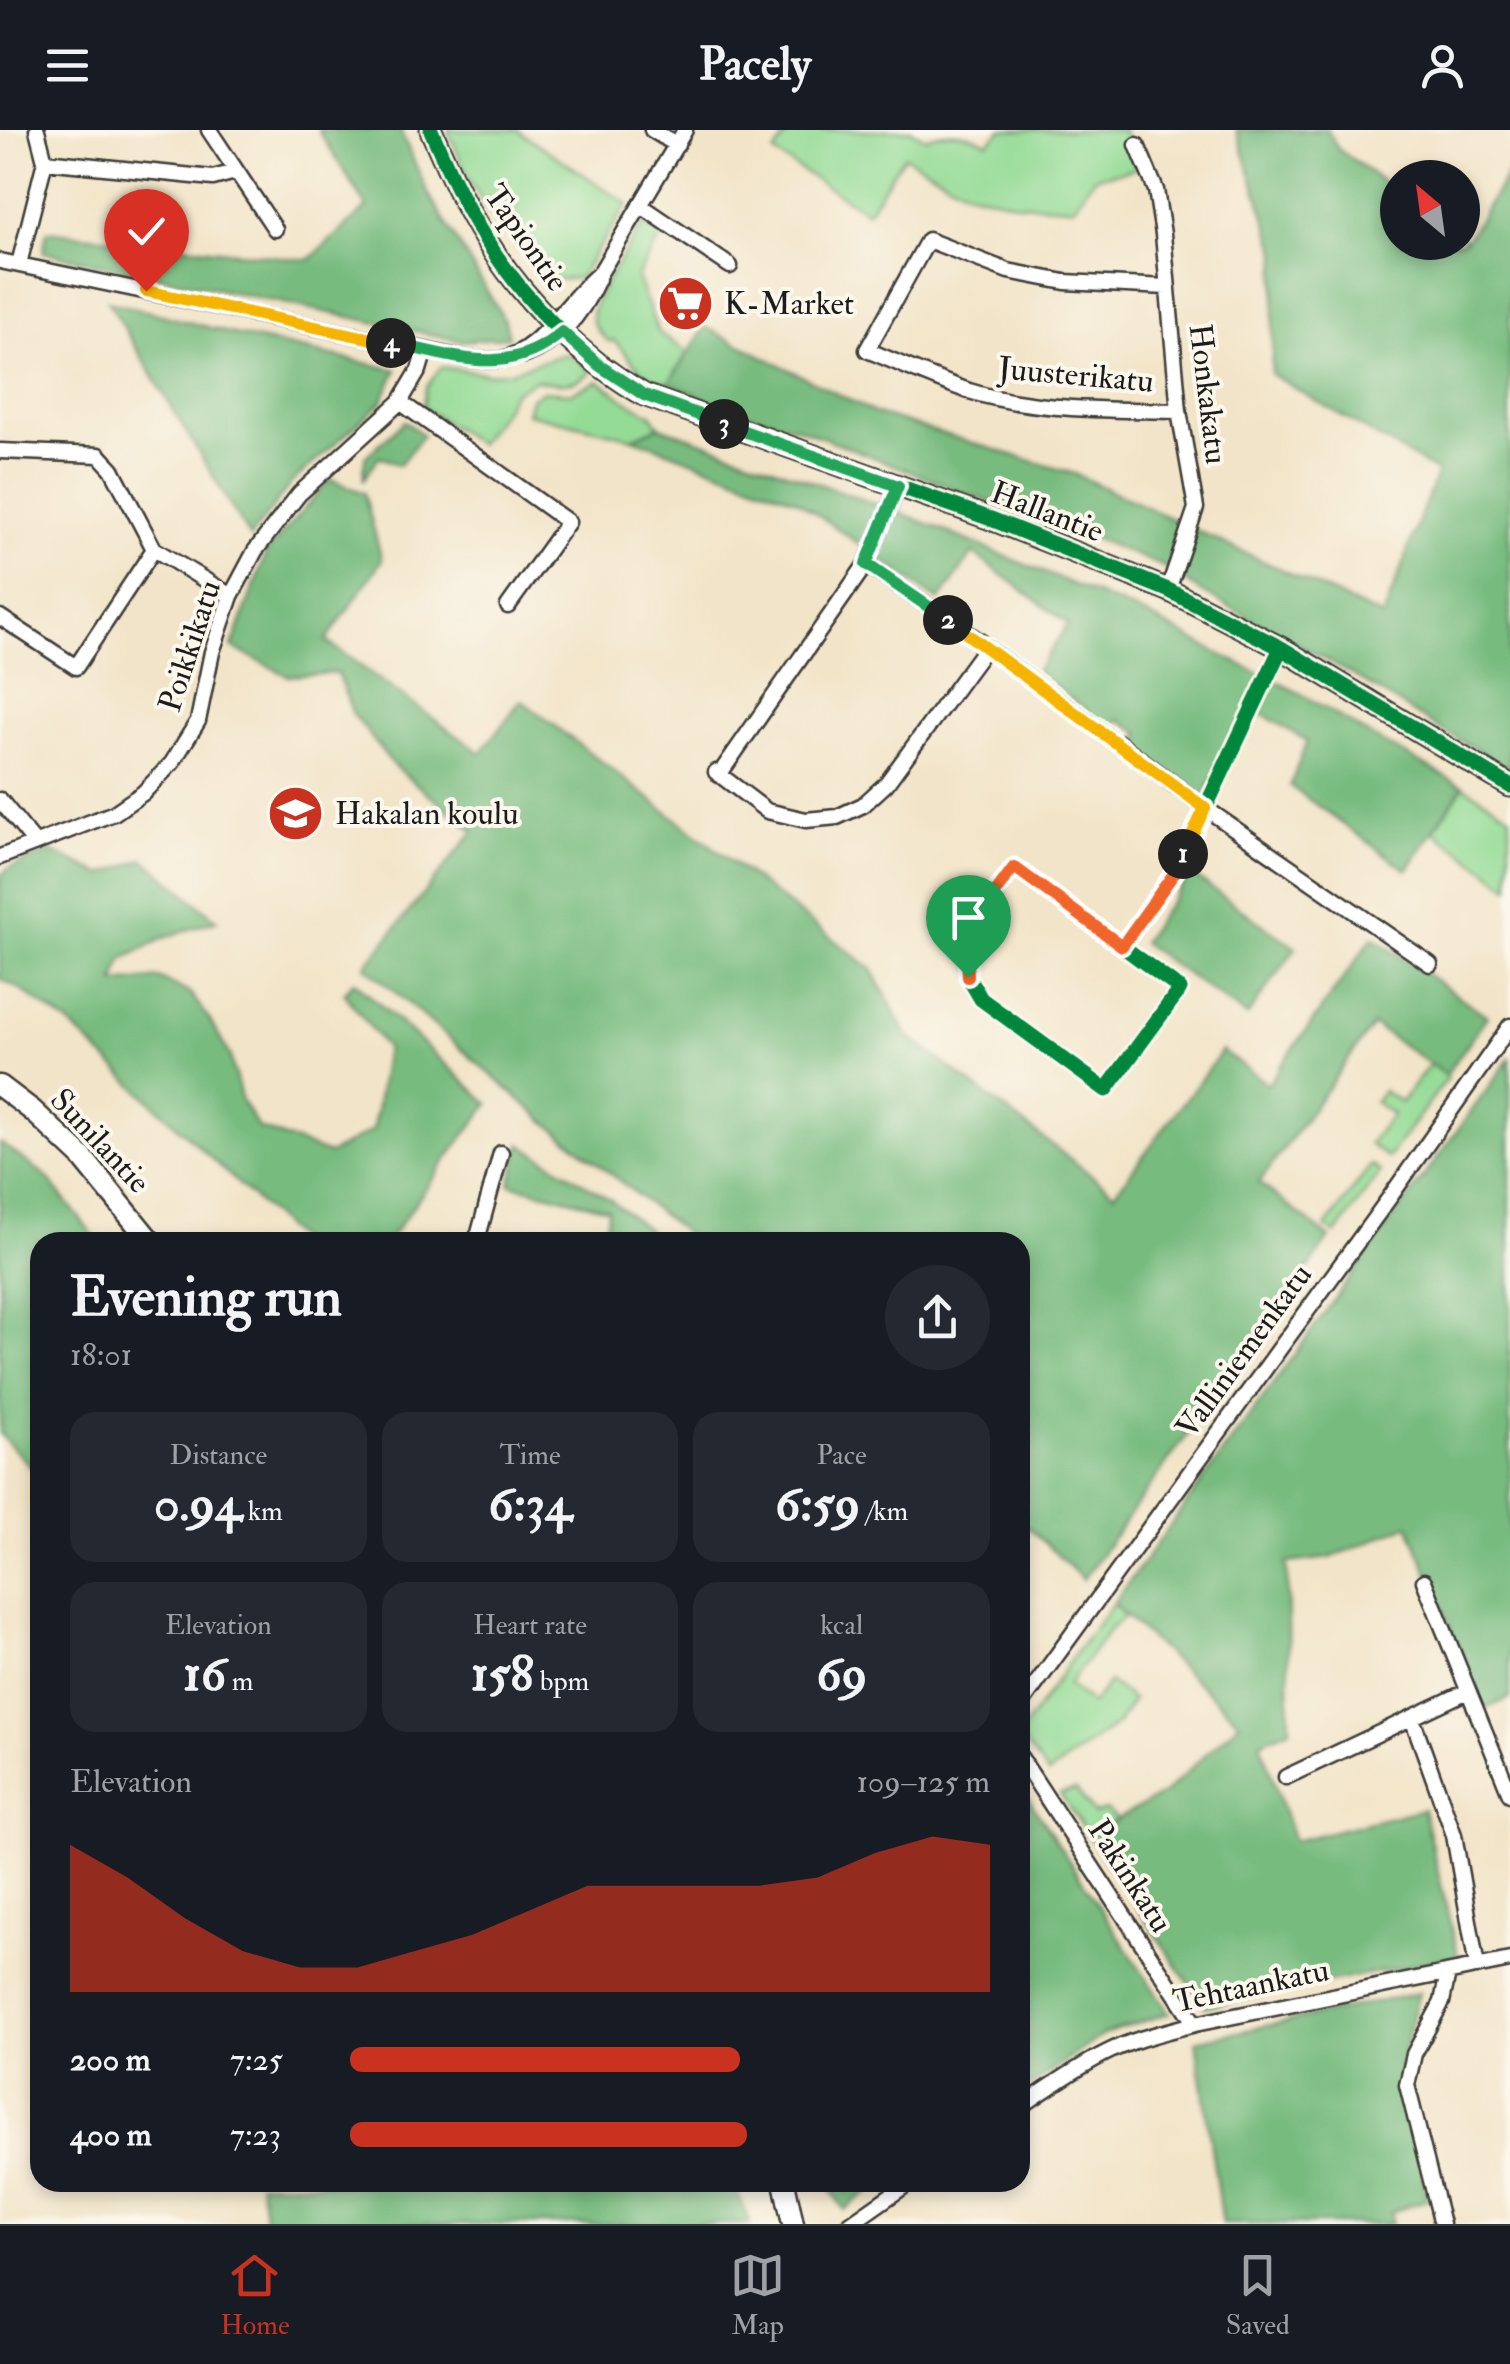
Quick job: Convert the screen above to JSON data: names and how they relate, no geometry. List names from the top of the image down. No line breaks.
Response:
{"streets":{"street":["Tapiontie","Juusterikatu","Honkakatu","Hallantie","Poikkikatu","Sunilantie","Valliniemenkatu","Pakinkatu","Tehtaankatu"]},"crossings":[["Tapiontie","Hallantie"],["Juusterikatu","Honkakatu"],["Honkakatu","Hallantie"],["Pakinkatu","Tehtaankatu"]],"places":{"supermarket":["K-Market"],"school or university":["Hakalan koulu"]},"north":"top left","page":{"header":"Pacely","pins":["4","3","2","1"],"heading":["Evening run","18:01"],"stats":[["Distance","0.94 km"],["Time","6:34"],["Pace","6:59 /km"],["Elevation","16 m"],["Heart rate","158 bpm"],["kcal","69"]],"chart":["Elevation","109–125 m"],"list":[{"name":"200 m","note":"7:25"},{"name":"400 m","note":"7:23"}],"tabs":["Home","Map","Saved"]}}
